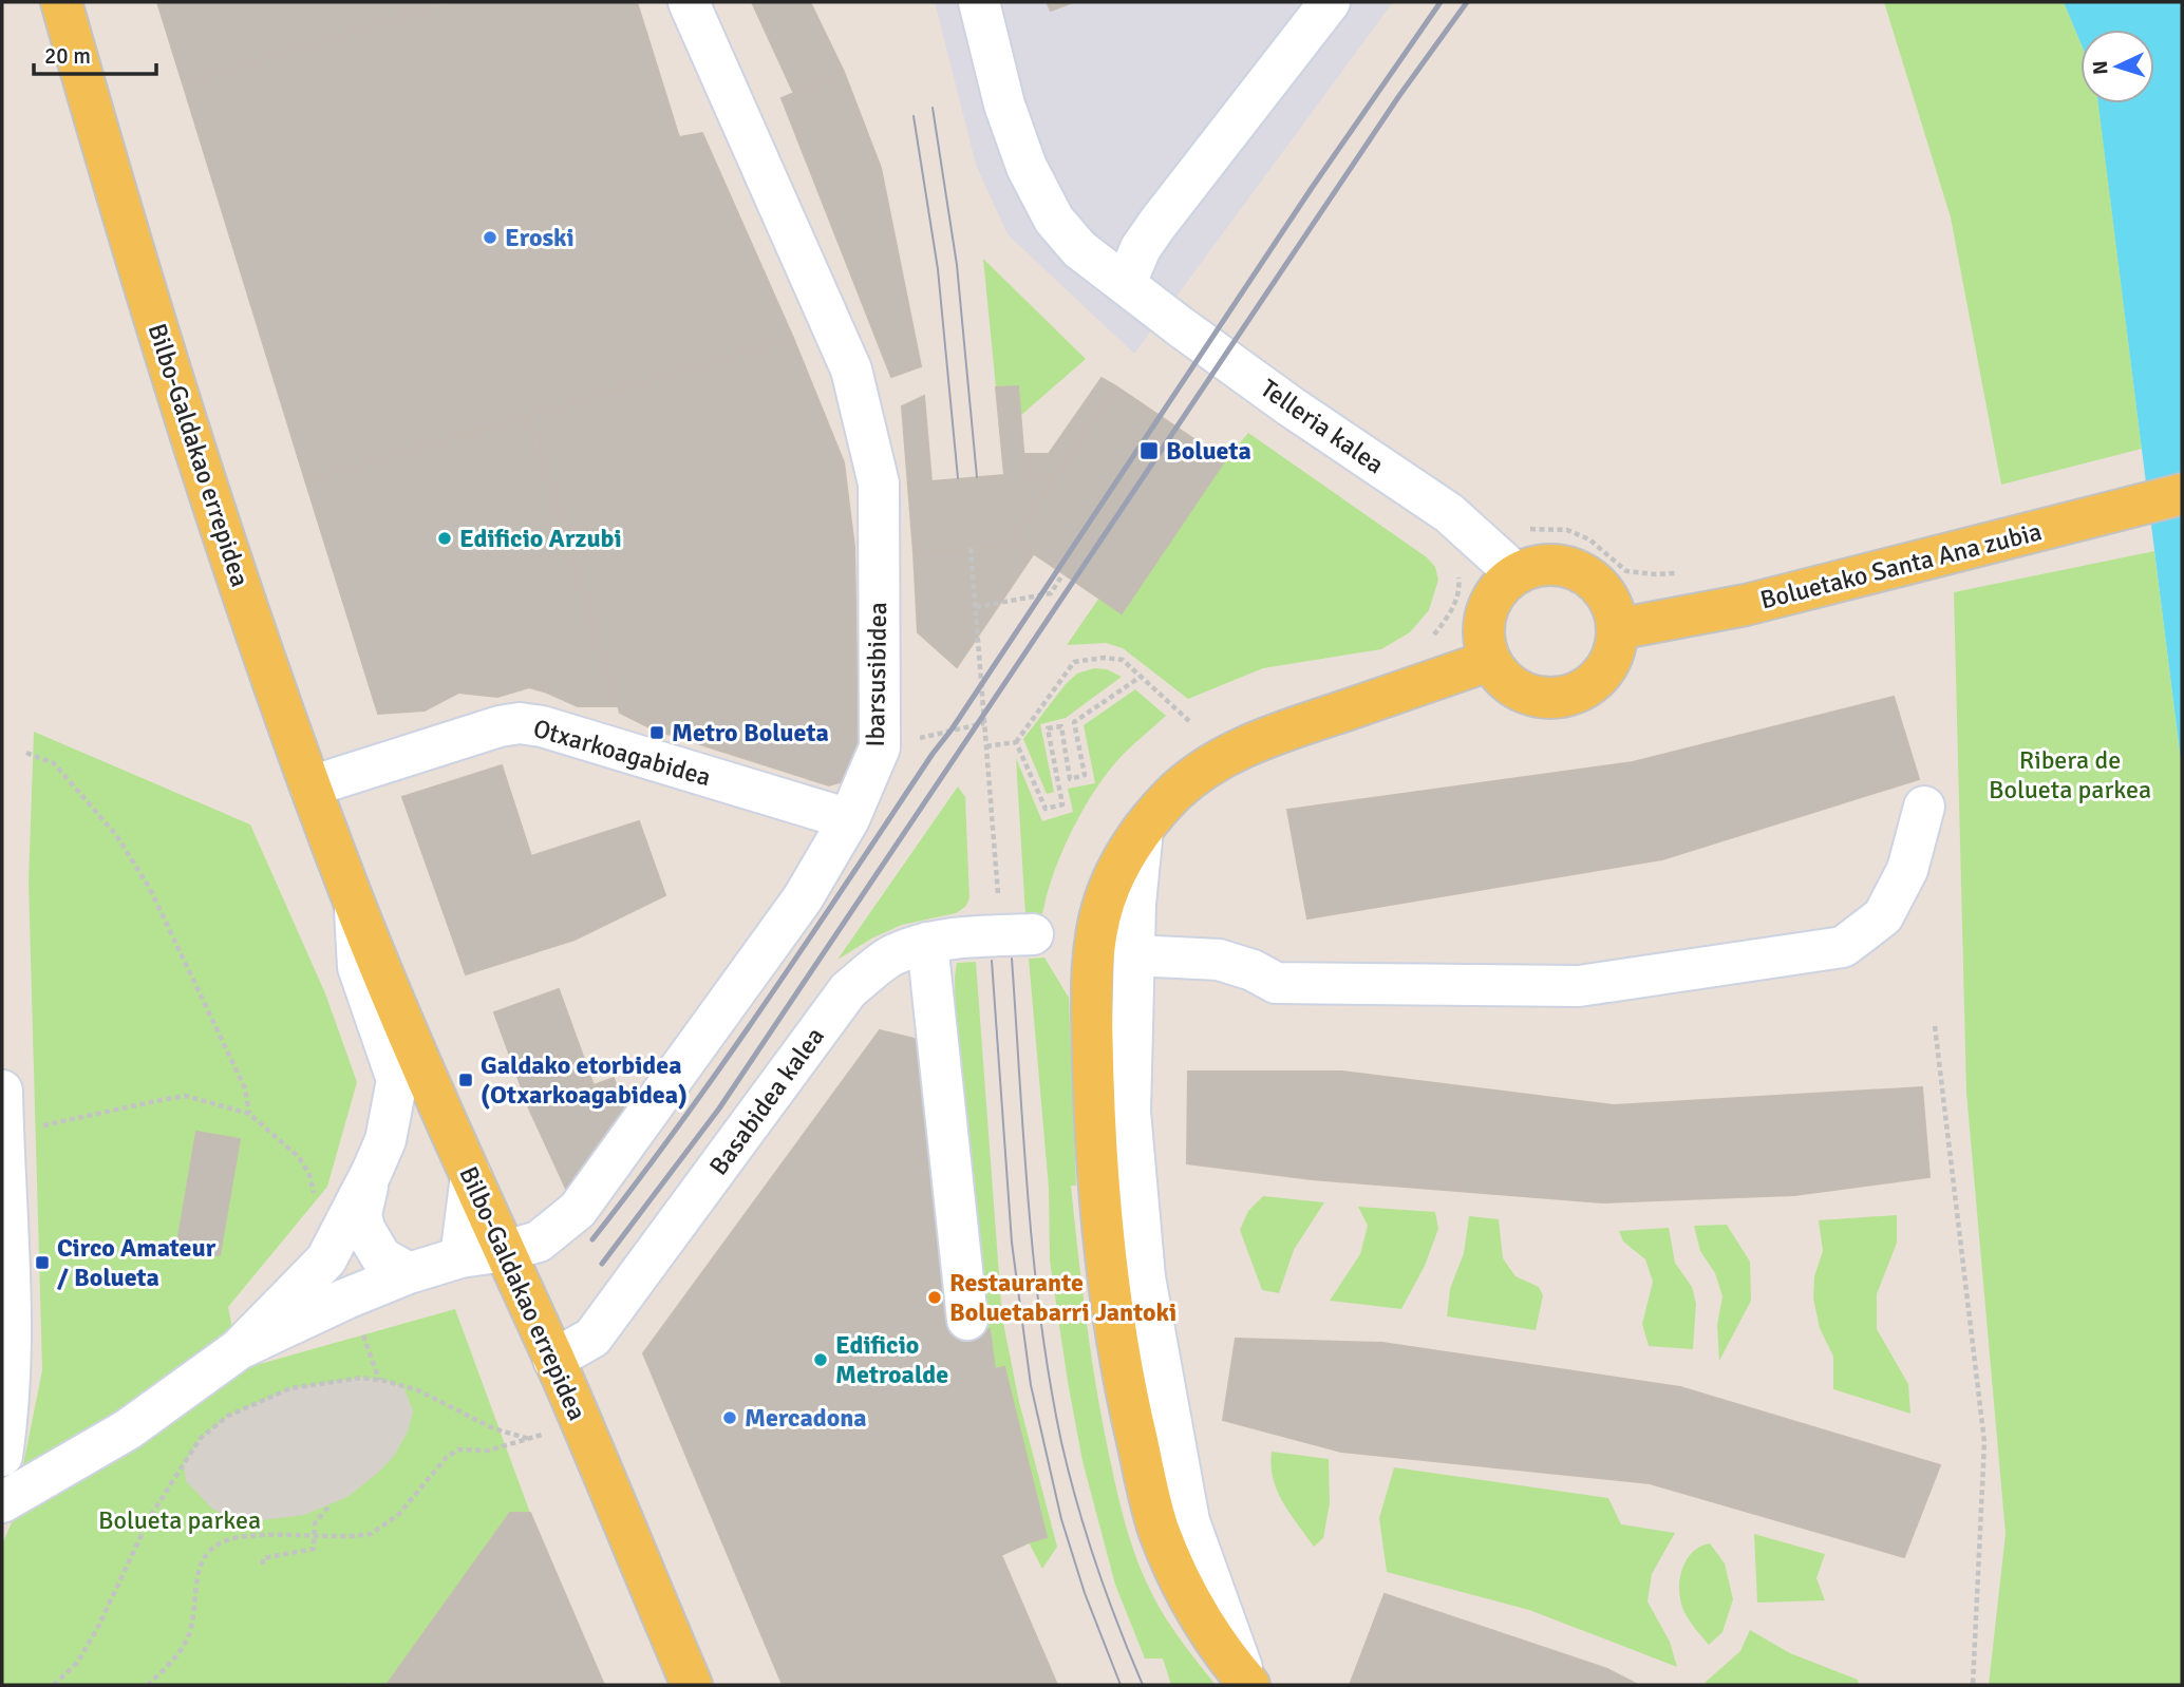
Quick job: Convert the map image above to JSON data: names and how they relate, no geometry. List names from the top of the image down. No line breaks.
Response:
{"streets":{"main road":["Bilbo-Galdakao errepidea","Boluetako Santa Ana zubia"],"street":["Telleria kalea","Ibarsusibidea","Otxarkoagabidea","Basabidea kalea"]},"crossings":[["Telleria kalea","Boluetako Santa Ana zubia"],["Bilbo-Galdakao errepidea","Ibarsusibidea"],["Bilbo-Galdakao errepidea","Otxarkoagabidea"],["Bilbo-Galdakao errepidea","Basabidea kalea"],["Ibarsusibidea","Otxarkoagabidea"]],"parks":["Ribera de Bolueta parkea","Bolueta parkea"],"places":{"other":["Eroski","Edificio Arzubi","Restaurante Boluetabarri Jantoki","Edificio Metroalde","Mercadona"],"transit":["Bolueta","Metro Bolueta","Galdako etorbidea (Otxarkoagabidea)","Circo Amateur / Bolueta"]},"scale_bar":"20 m","north":"left"}
